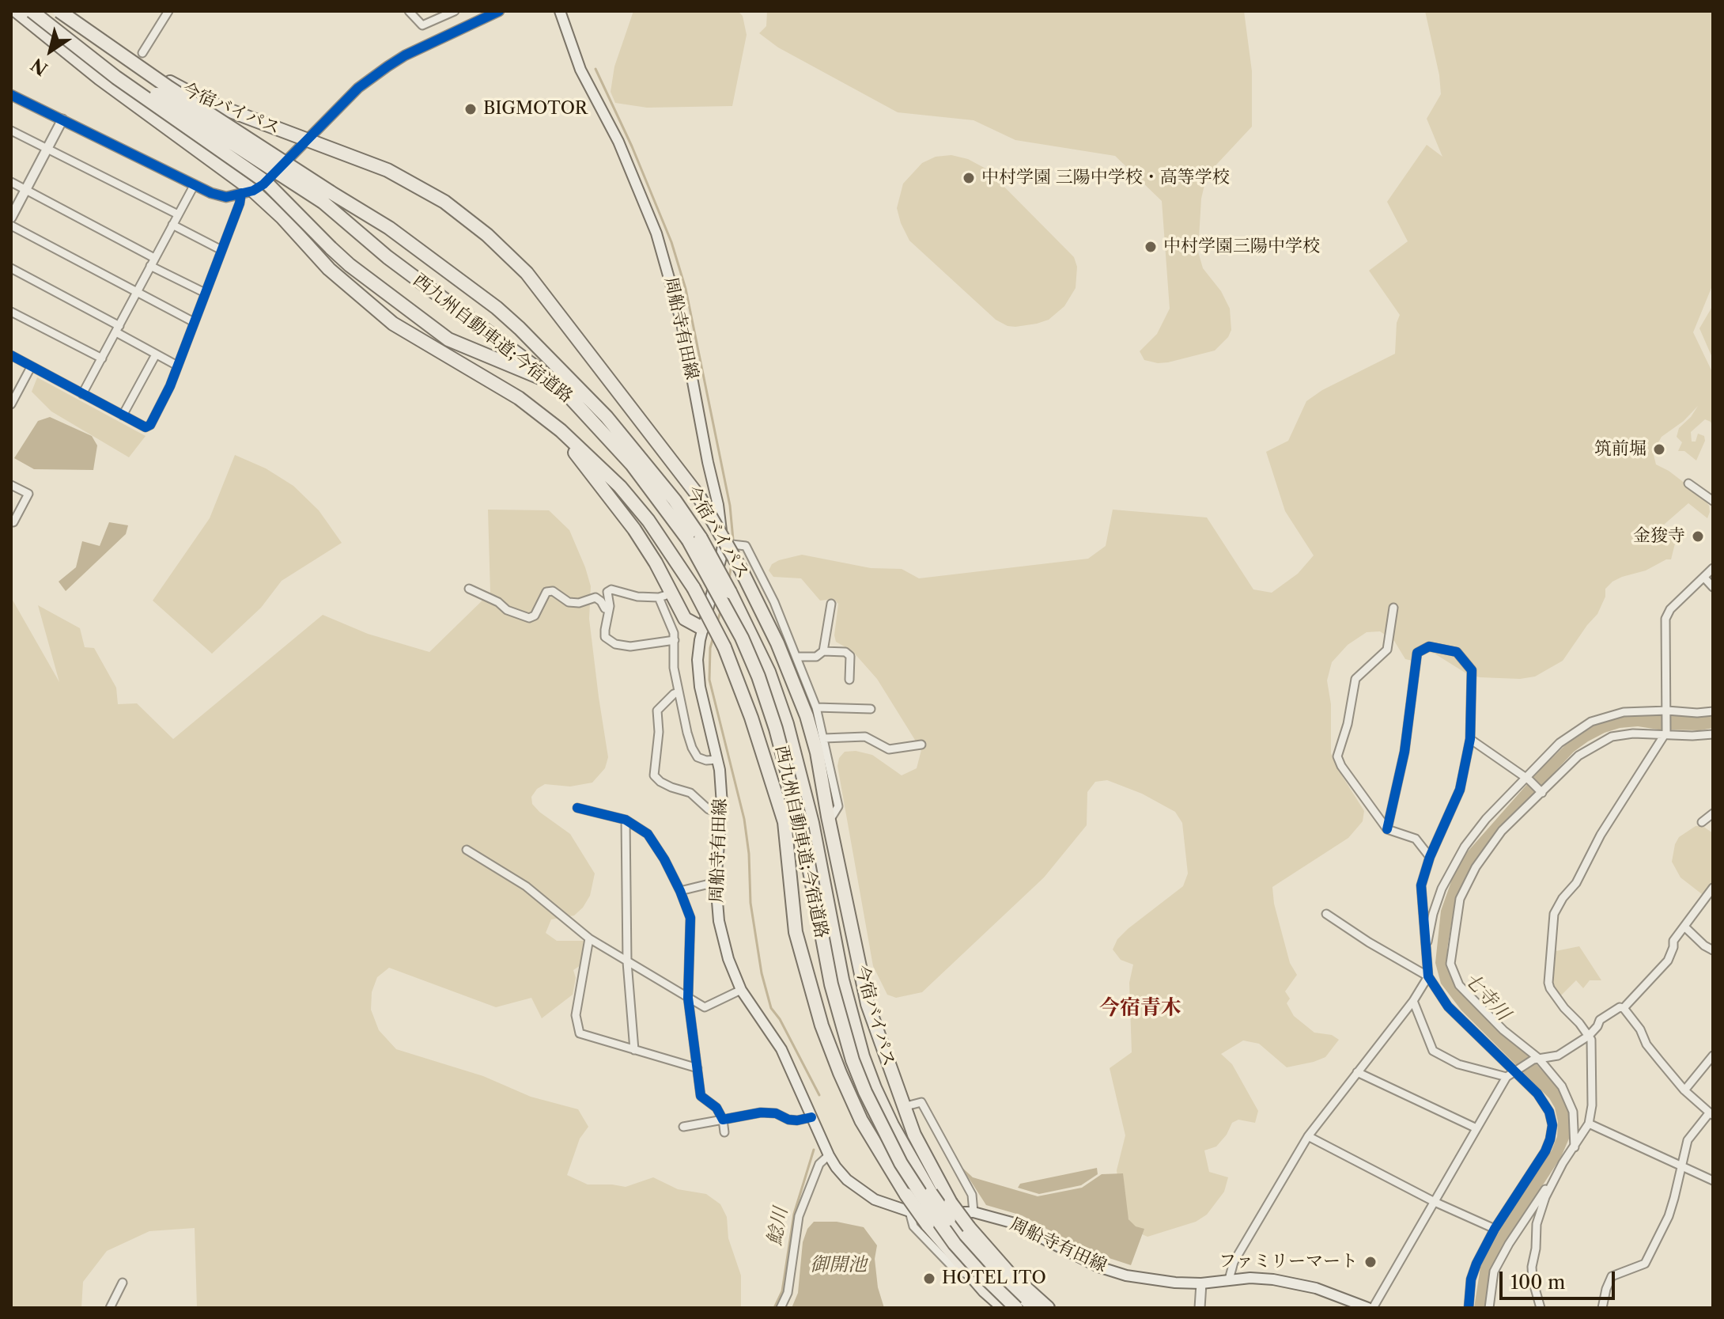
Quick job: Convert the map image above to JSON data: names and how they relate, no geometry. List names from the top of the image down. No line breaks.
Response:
{"streets":{"highway":["今宿バイパス","西九州自動車道;今宿道路"],"main road":["周船寺有田線"]},"districts":["今宿青木"],"water":["七寺川","鯰川","御開池"],"places":["BIGMOTOR","中村学園 三陽中学校・高等学校","中村学園三陽中学校","筑前堀","金狻寺","ファミリーマート","HOTEL ITO"],"scale_bar":"100 m","north":"bottom left"}
